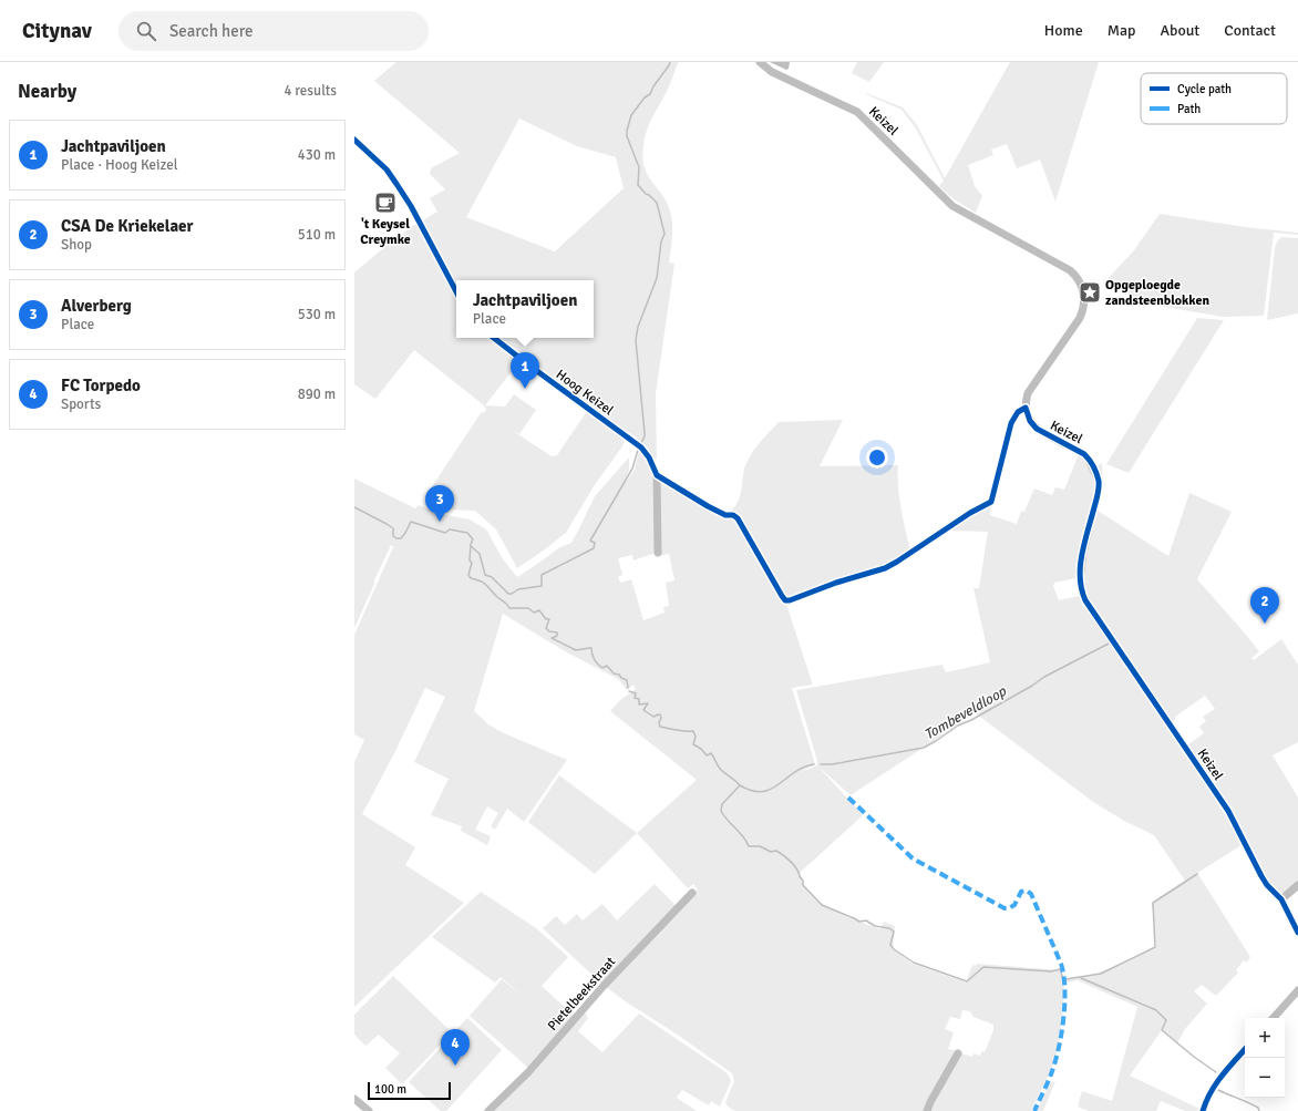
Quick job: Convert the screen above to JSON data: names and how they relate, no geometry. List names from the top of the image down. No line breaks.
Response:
{"streets":{"street":["Keizel","Hoog Keizel","Pietelbeekstraat"]},"water":["Tombeveldloop"],"places":{"cafe":["'t Keysel Creymke"],"place":["Opgeploegde zandsteenblokken"]},"legend":["Cycle path","Path"],"scale_bar":"100 m","page":{"header":"Citynav","search":"Search here","nav":["Home","Map","About","Contact"],"heading":["Nearby","4 results"],"list":[{"mark":"1","name":"Jachtpaviljoen","note":"Place · Hoog Keizel","value":"430 m"},{"mark":"2","name":"CSA De Kriekelaer","note":"Shop","value":"510 m"},{"mark":"3","name":"Alverberg","note":"Place","value":"530 m"},{"mark":"4","name":"FC Torpedo","note":"Sports","value":"890 m"}],"popup":["Jachtpaviljoen","Place"],"pins":["1","3","2","4"],"map_buttons":["+","−"],"scale":"100 m"}}
